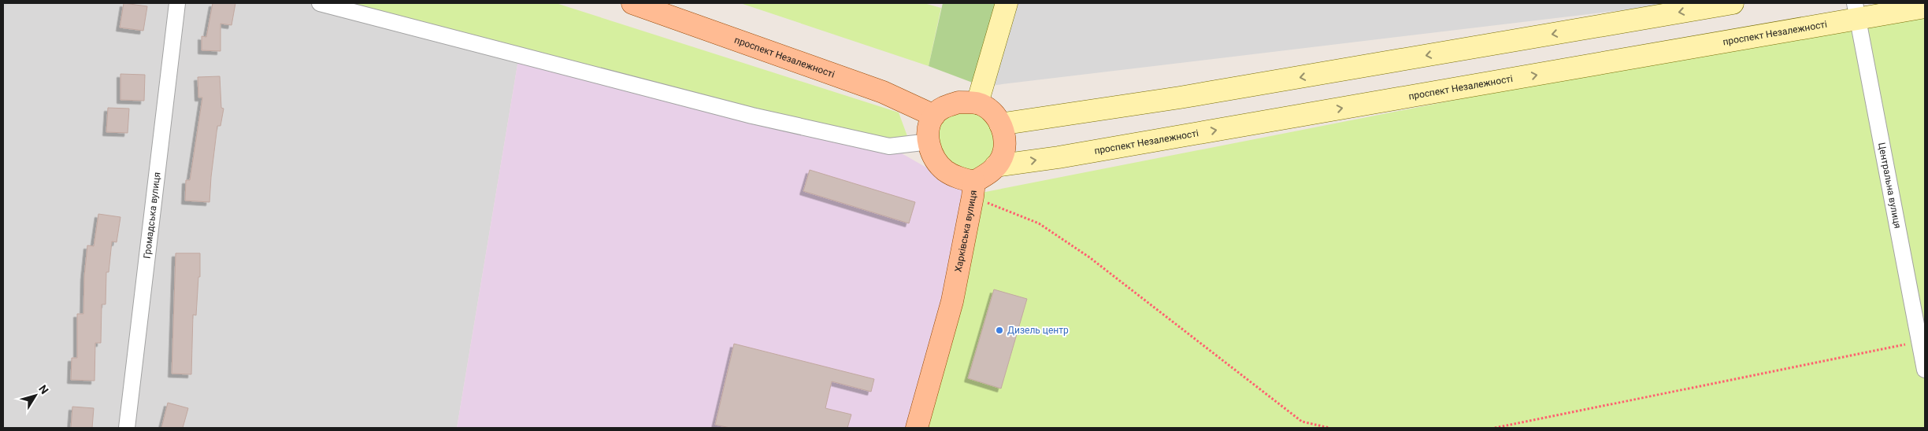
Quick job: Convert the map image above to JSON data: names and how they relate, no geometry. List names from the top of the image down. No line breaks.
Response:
{"streets":{"main road":["проспект Незалежності","Харківська вулиця"],"street":["Центральна вулиця","Громадська вулиця"]},"crossings":[["проспект Незалежності","Центральна вулиця"],["проспект Незалежності","Харківська вулиця"]],"one_way":["проспект Незалежності"],"places":["Дизель центр"],"north":"top right"}
